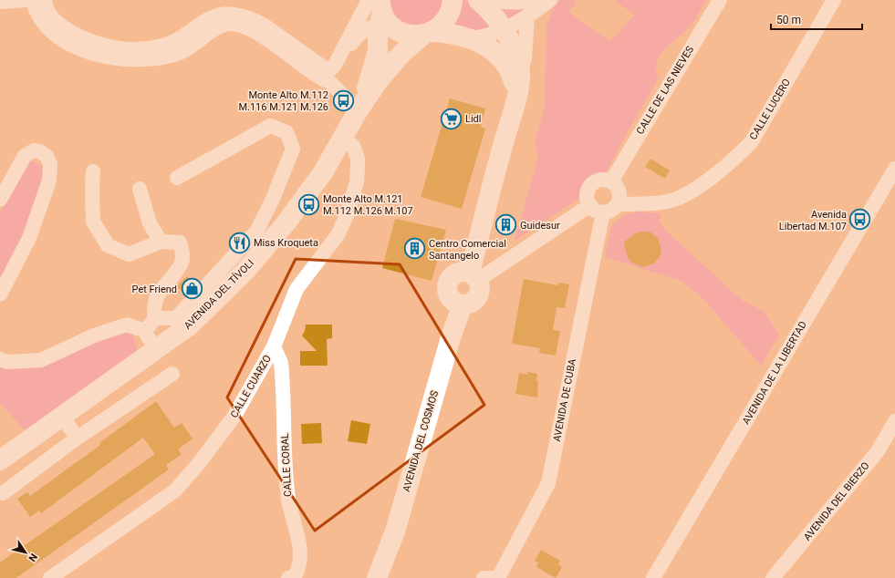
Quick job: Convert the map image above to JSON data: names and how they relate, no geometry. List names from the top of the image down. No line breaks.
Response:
{"streets":{"street":["CALLE DE LAS NIEVES","CALLE LUCERO","AVENIDA DEL TÍVOLI","AVENIDA DE LA LIBERTAD","CALLE CUARZO","AVENIDA DE CUBA","AVENIDA DEL COSMOS","CALLE CORAL","AVENIDA DEL BIERZO"]},"crossings":[["CALLE DE LAS NIEVES","CALLE LUCERO"],["CALLE DE LAS NIEVES","AVENIDA DE CUBA"],["CALLE LUCERO","AVENIDA DE CUBA"],["AVENIDA DEL TÍVOLI","CALLE CUARZO"],["CALLE CUARZO","CALLE CORAL"]],"places":{"bus stop":["Monte Alto M.112 M.116 M.121 M.126","Monte Alto M.121 M.112 M.126 M.107","Avenida Libertad M.107"],"supermarket":["Lidl"],"building":["Guidesur","Centro Comercial Santangelo"],"restaurant":["Miss Kroqueta"],"shop":["Pet Friend"]},"scale_bar":"50 m","north":"bottom right"}
